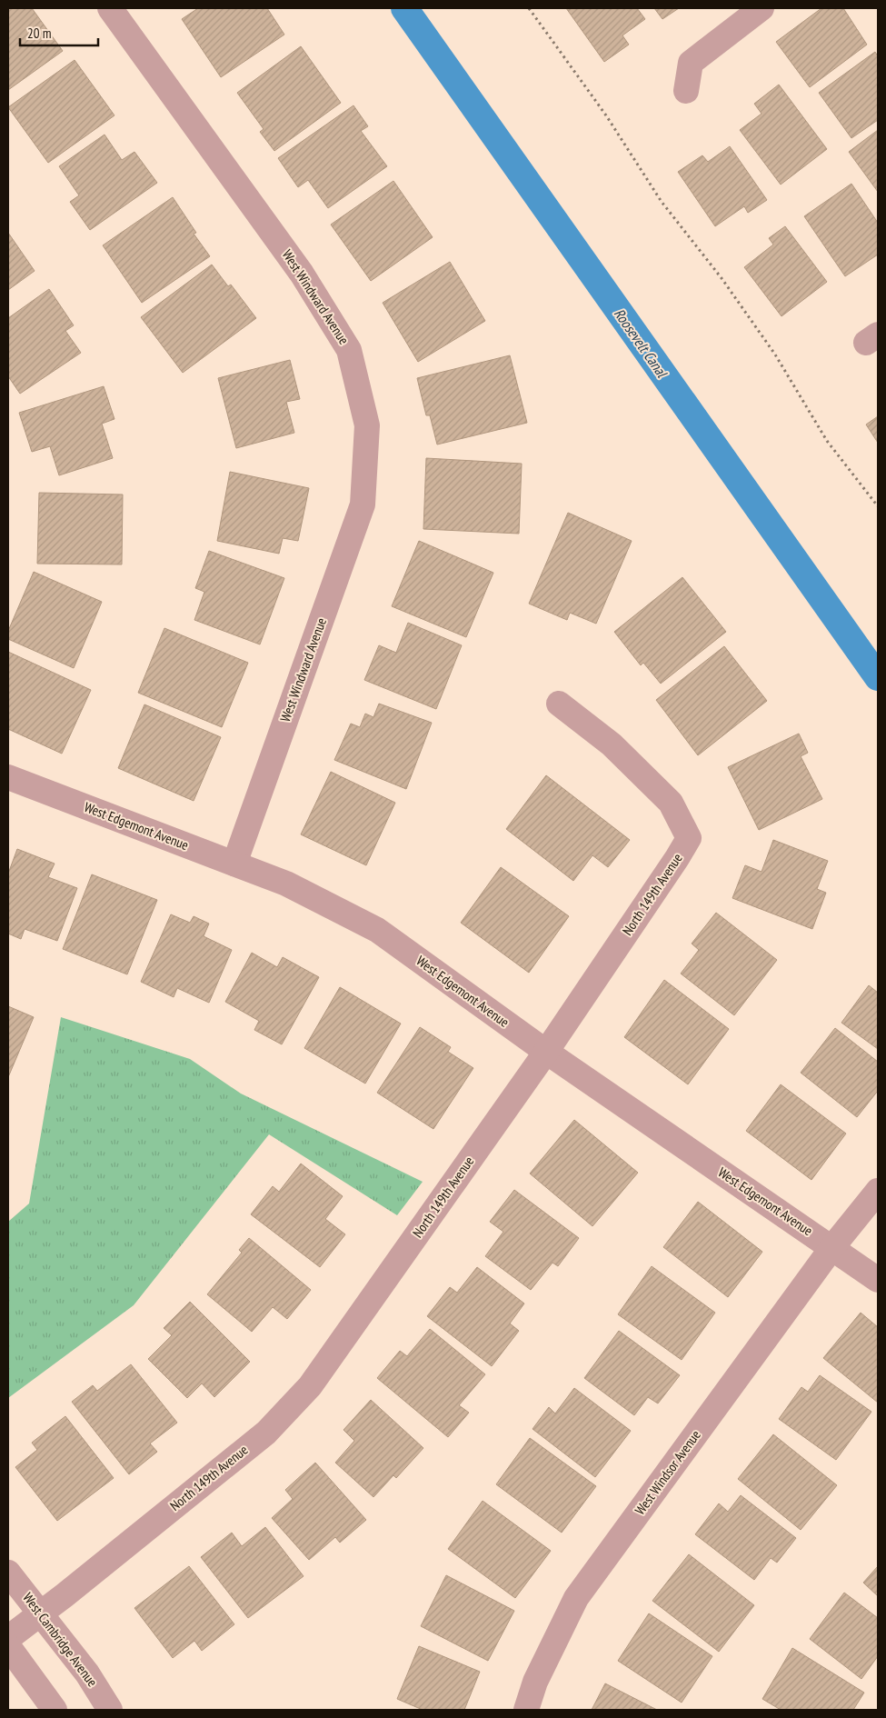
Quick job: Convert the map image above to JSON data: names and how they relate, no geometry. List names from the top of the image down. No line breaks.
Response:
{"streets":{"street":["West Windward Avenue","West Edgemont Avenue","North 149th Avenue","West Windsor Avenue","West Cambridge Avenue"]},"crossings":[["West Windward Avenue","West Edgemont Avenue"],["West Edgemont Avenue","North 149th Avenue"],["West Edgemont Avenue","West Windsor Avenue"],["North 149th Avenue","West Cambridge Avenue"]],"water":["Roosevelt Canal"],"scale_bar":"20 m"}
